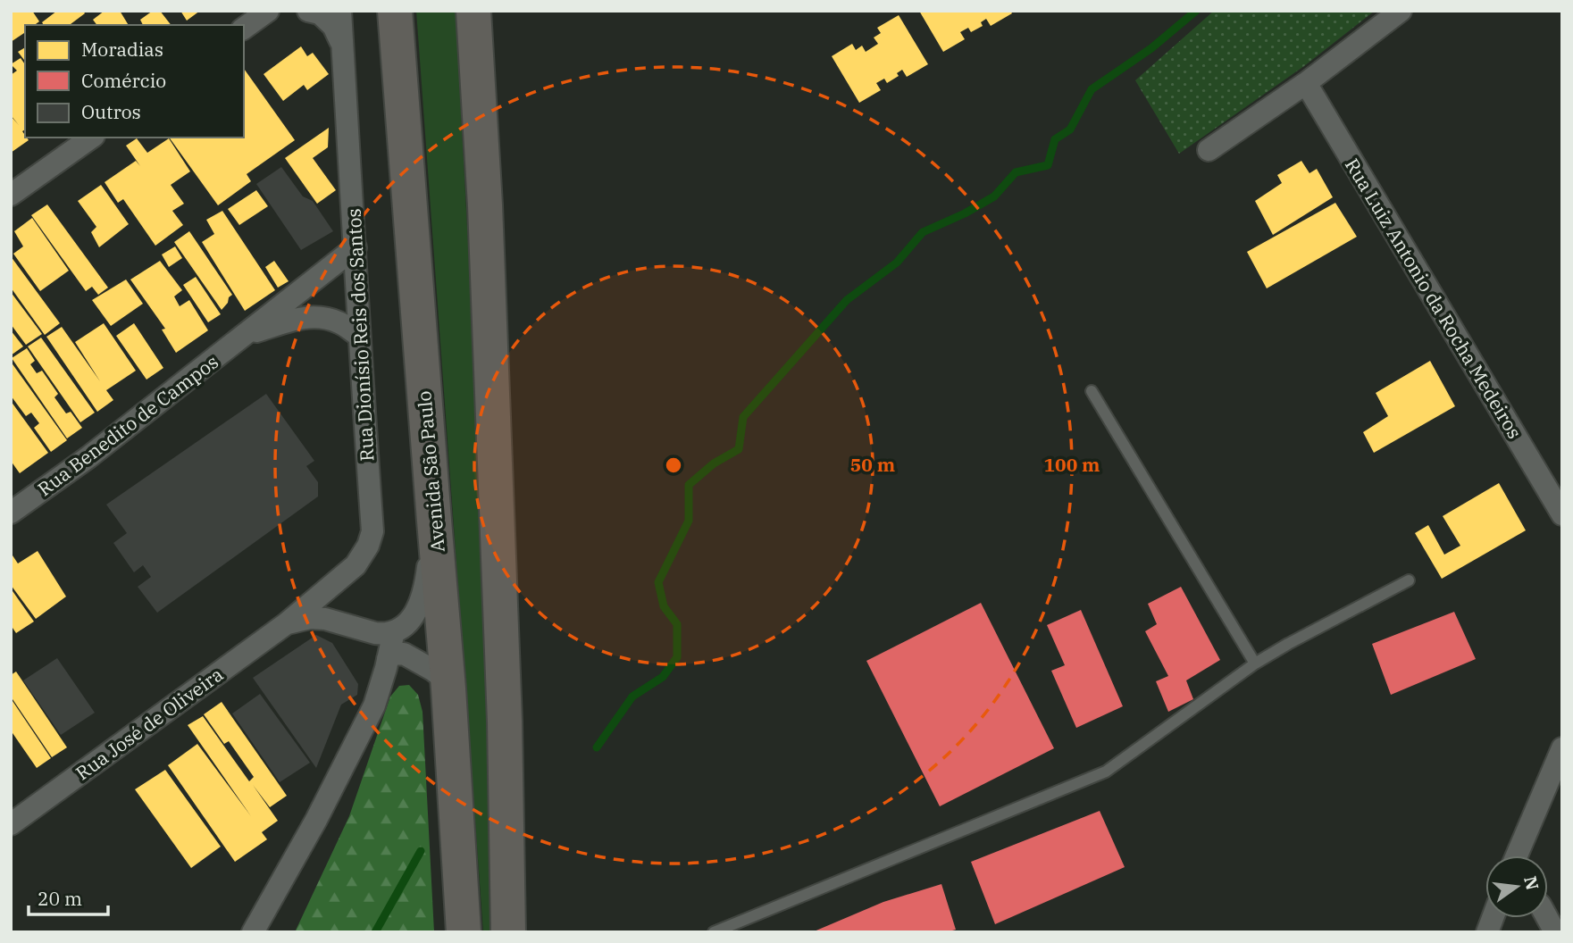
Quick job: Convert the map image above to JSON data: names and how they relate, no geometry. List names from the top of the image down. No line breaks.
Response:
{"streets":{"main road":["Avenida São Paulo"],"street":["Rua Luiz Antonio da Rocha Medeiros","Rua Dionísio Reis dos Santos","Rua Benedito de Campos","Rua José de Oliveira"]},"crossings":[["Rua Dionísio Reis dos Santos","Rua Benedito de Campos"],["Rua Dionísio Reis dos Santos","Rua José de Oliveira"]],"legend":["Moradias","Comércio","Outros"],"scale_bar":"20 m","north":"right","rings":["50 m","100 m"]}
